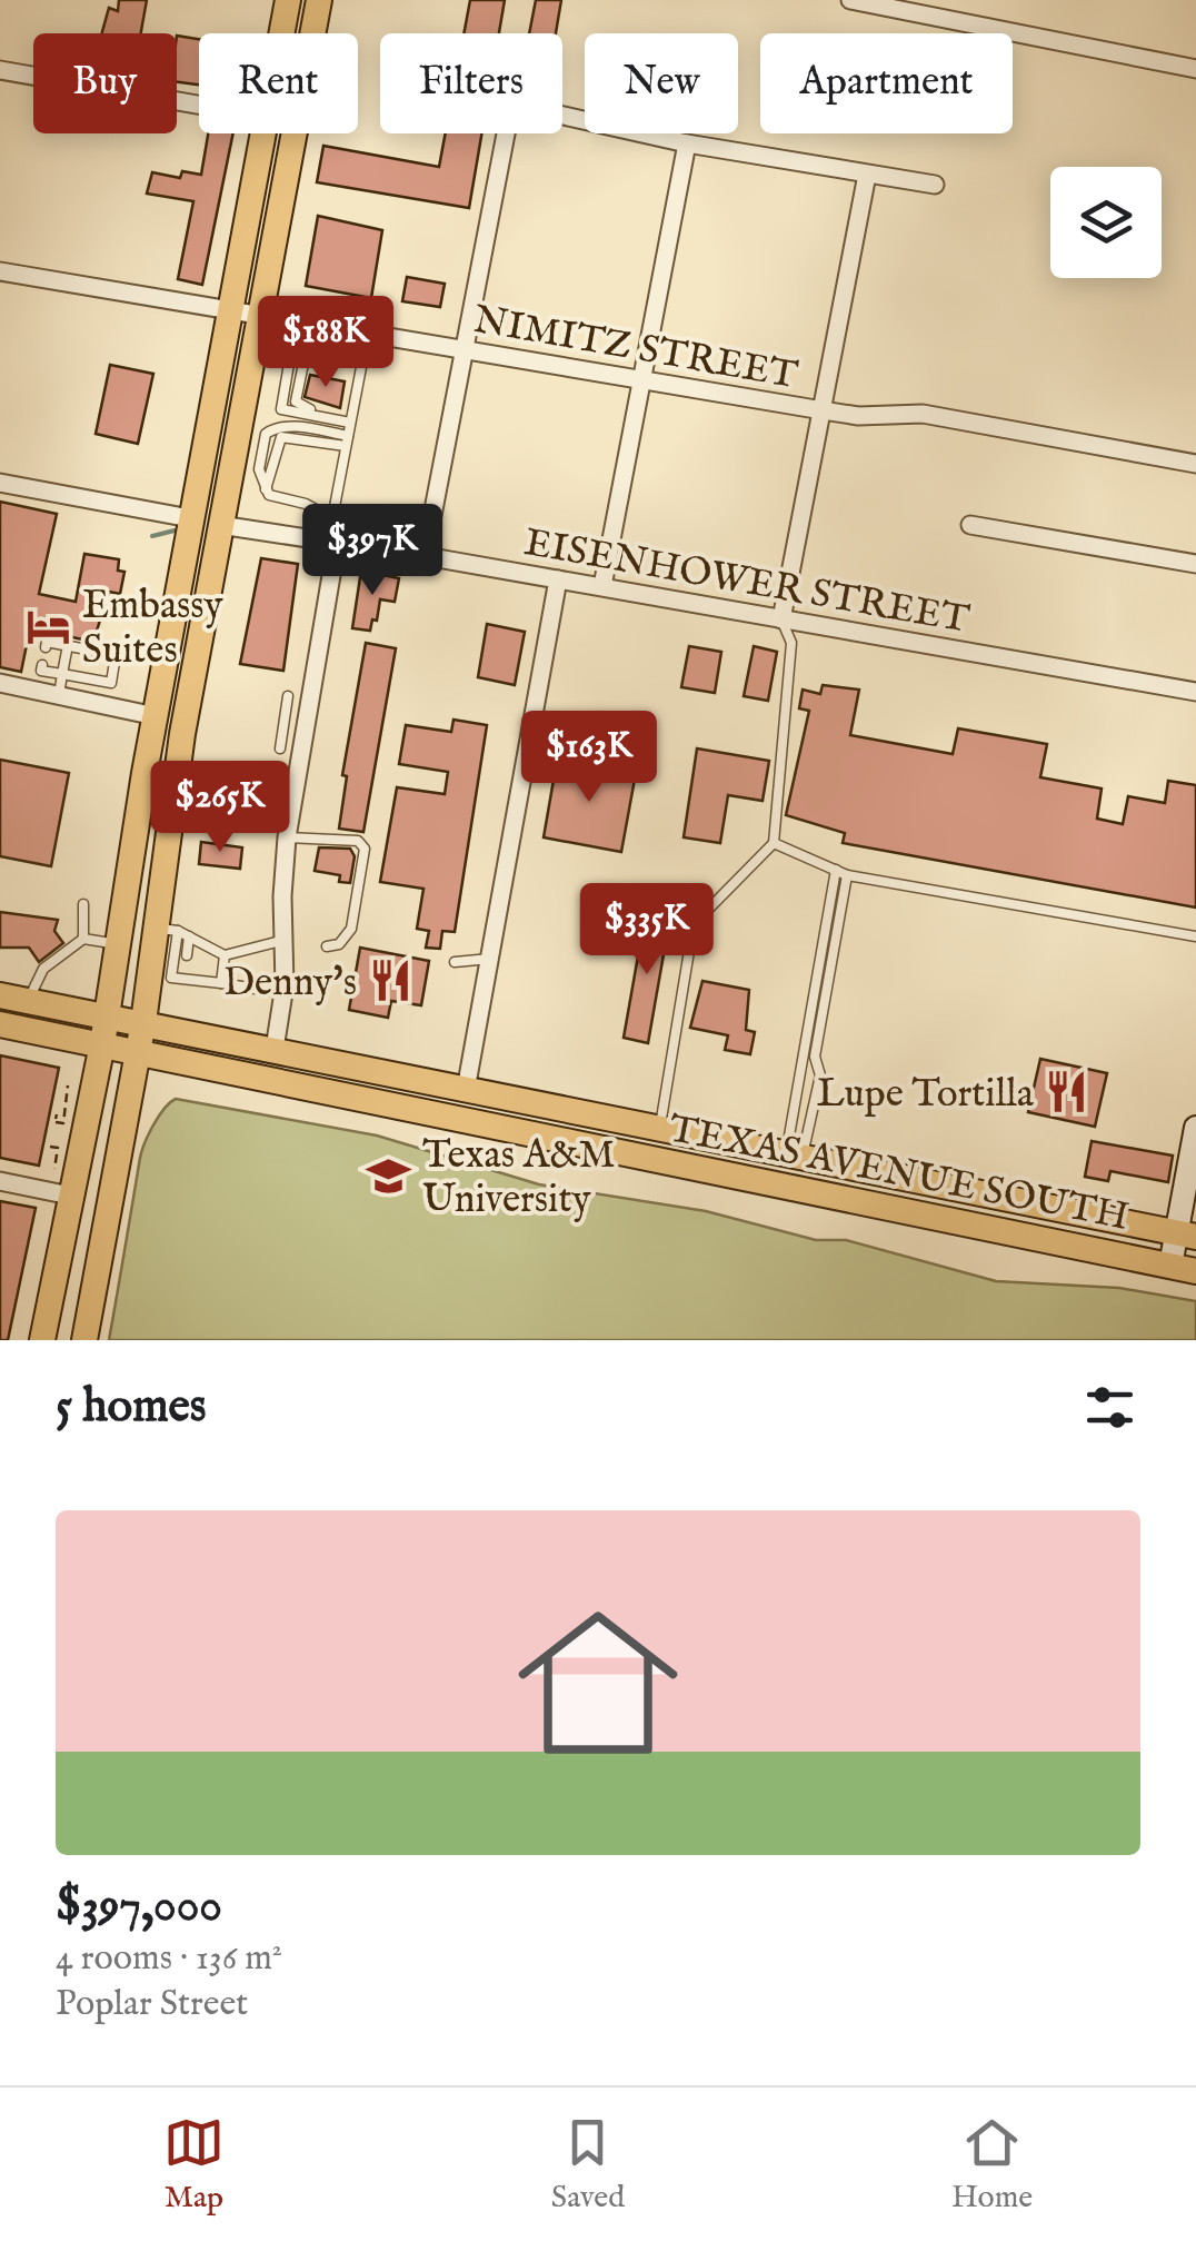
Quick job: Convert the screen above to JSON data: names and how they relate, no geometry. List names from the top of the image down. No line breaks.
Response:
{"streets":{"main road":["TEXAS AVENUE SOUTH"],"street":["NIMITZ STREET","EISENHOWER STREET"]},"places":{"hotel":["Embassy Suites"],"restaurant":["Denny's","Lupe Tortilla"],"school or university":["Texas A&M University"]},"page":{"chip":["Buy","Rent","Filters","New","Apartment"],"price":["$188K","$397K","$163K","$265K","$335K"],"heading":"5 homes","list":[{"name":"$397,000","note":"4 rooms · 136 m² · Poplar Street"}],"tabs":["Map","Saved","Home"]}}
